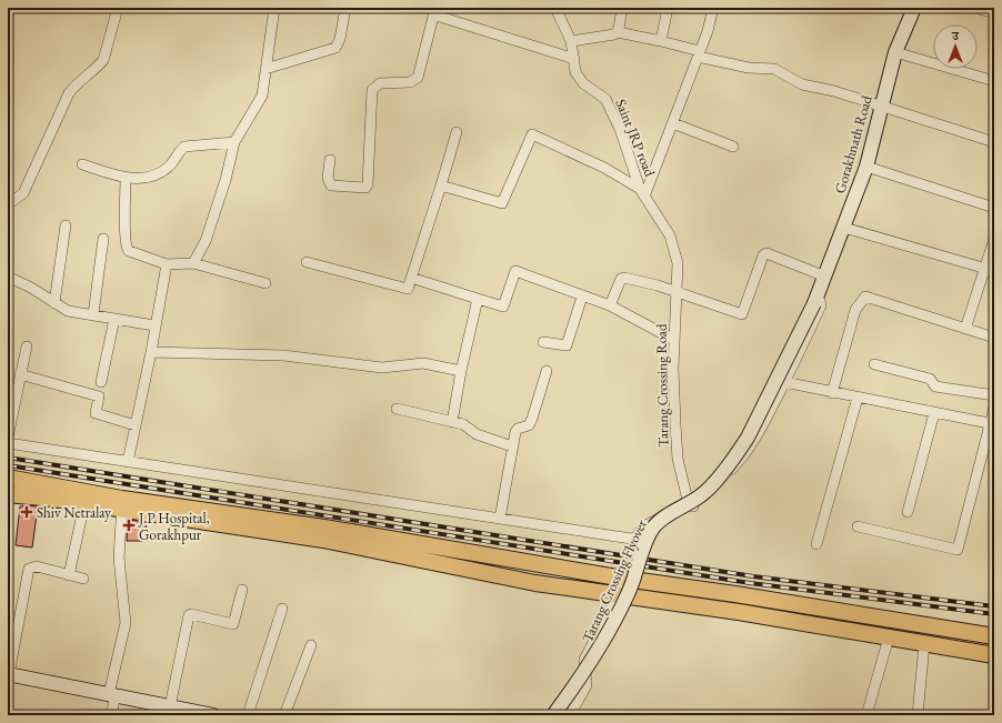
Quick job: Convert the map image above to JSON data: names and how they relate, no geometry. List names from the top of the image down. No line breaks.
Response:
{"streets":{"main road":["Gorakhnath Road","Tarang Crossing Flyover"],"street":["Saint JRP road","Tarang Crossing Road"]},"crossings":[["Saint JRP road","Tarang Crossing Road"],["Gorakhnath Road","Tarang Crossing Flyover"]],"places":{"health":["Shiv Netralay","J.P Hospital, Gorakhpur"]},"north":"top"}
